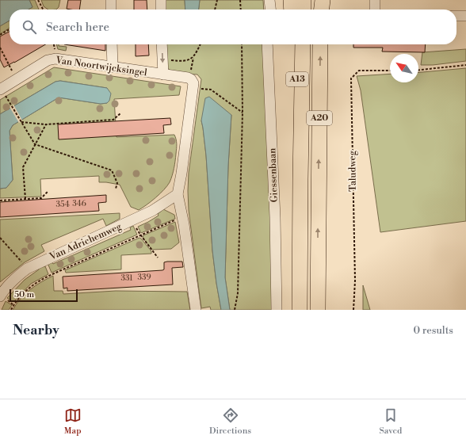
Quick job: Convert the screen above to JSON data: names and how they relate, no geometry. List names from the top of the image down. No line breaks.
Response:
{"streets":{"highway":["A13","A20"],"street":["Van Noortwijcksingel","Giessenbaan","Van Adrichemweg"],"path":["Taludweg"]},"crossings":[["A13","A20"]],"house_numbers":["346","354","339","331"],"scale_bar":"50 m","north":"top left","page":{"search":"Search here","scale":"50 m","heading":["Nearby","0 results"],"nav":["Map","Directions","Saved"]}}
